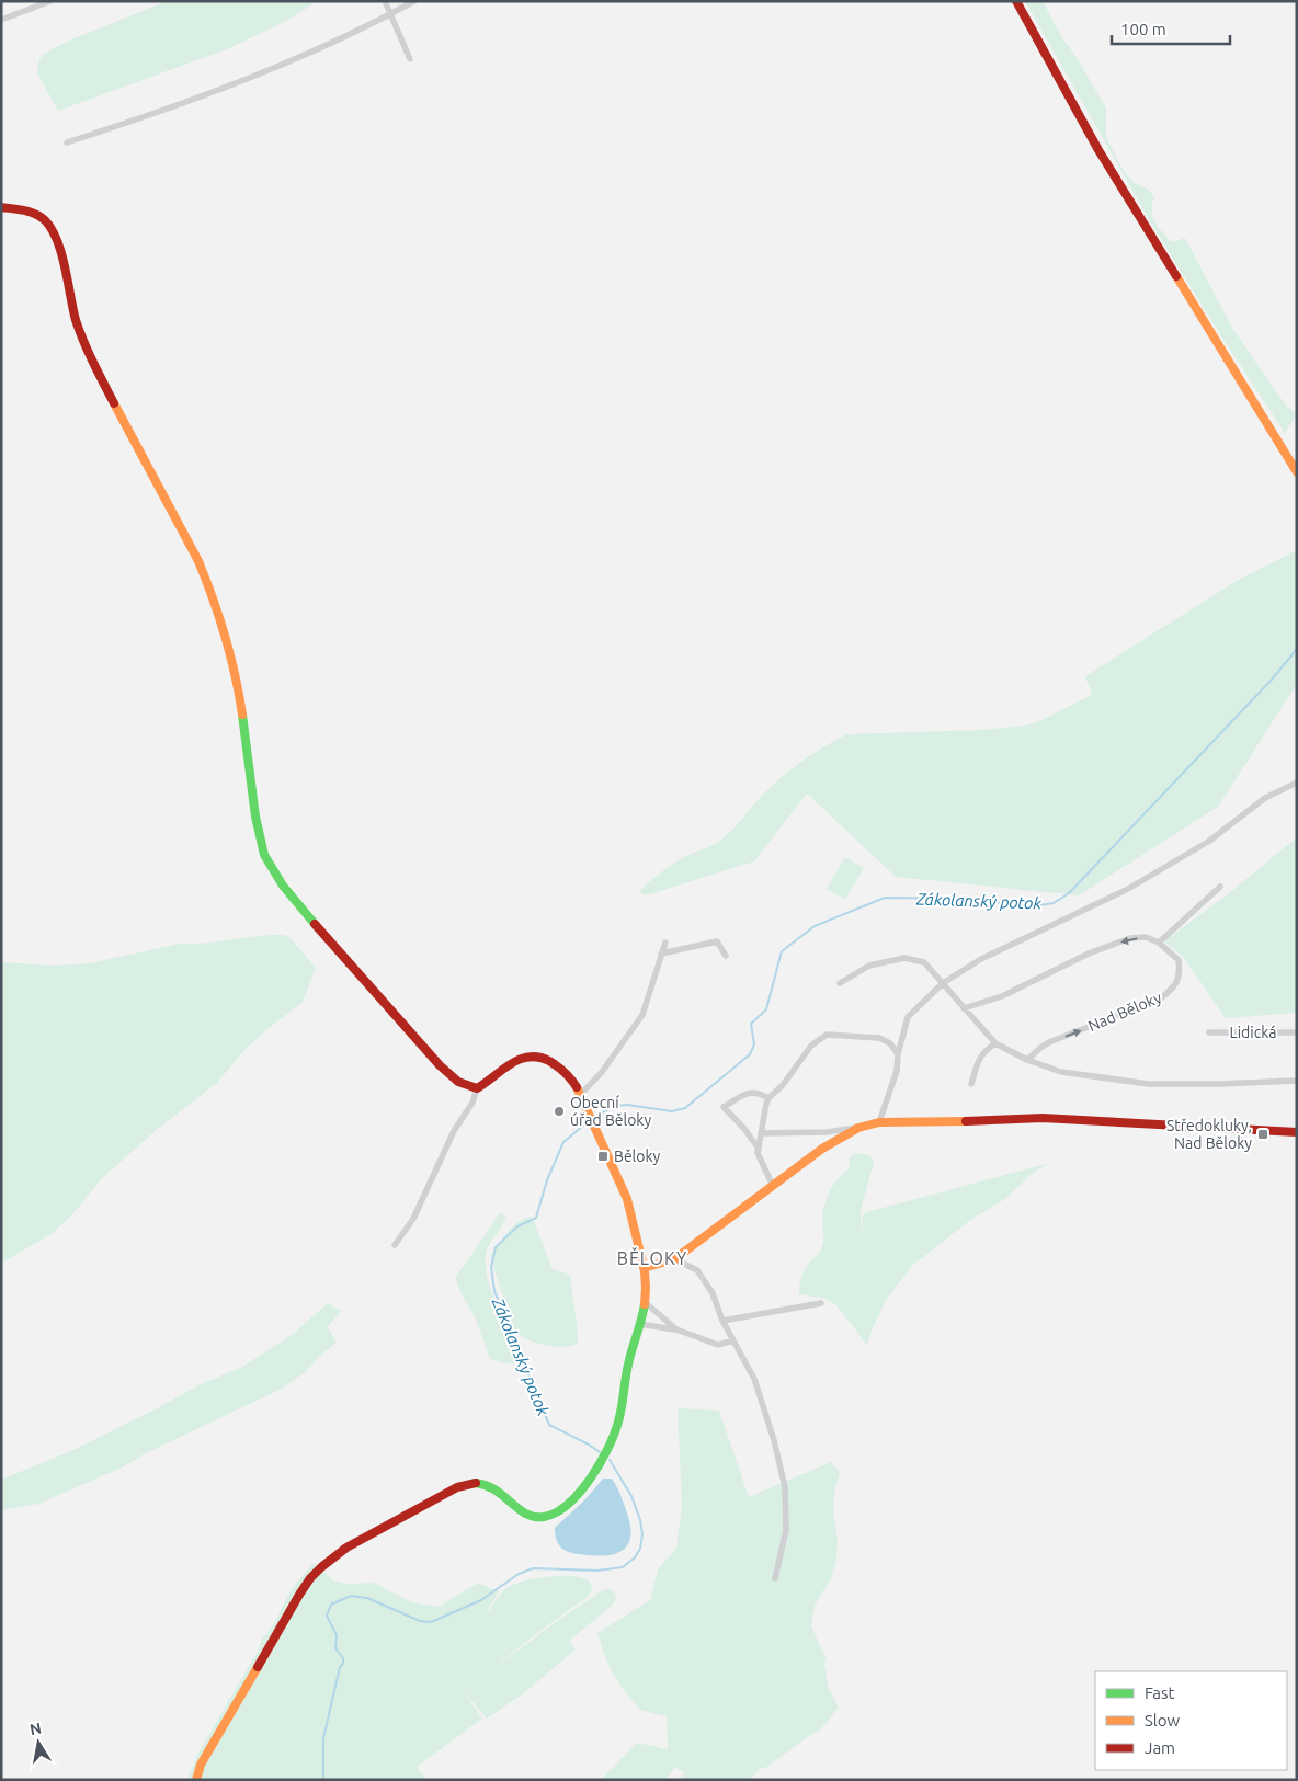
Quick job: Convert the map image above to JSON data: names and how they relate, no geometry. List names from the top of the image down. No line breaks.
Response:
{"streets":{"street":["Nad Běloky","Lidická"]},"districts":["BĚLOKY"],"water":["Zákolanský potok"],"places":{"other":["Obecní úřad Běloky"],"transit":["Středokluky, Nad Běloky","Běloky"]},"legend":["Fast","Slow","Jam"],"scale_bar":"100 m","north":"top"}
